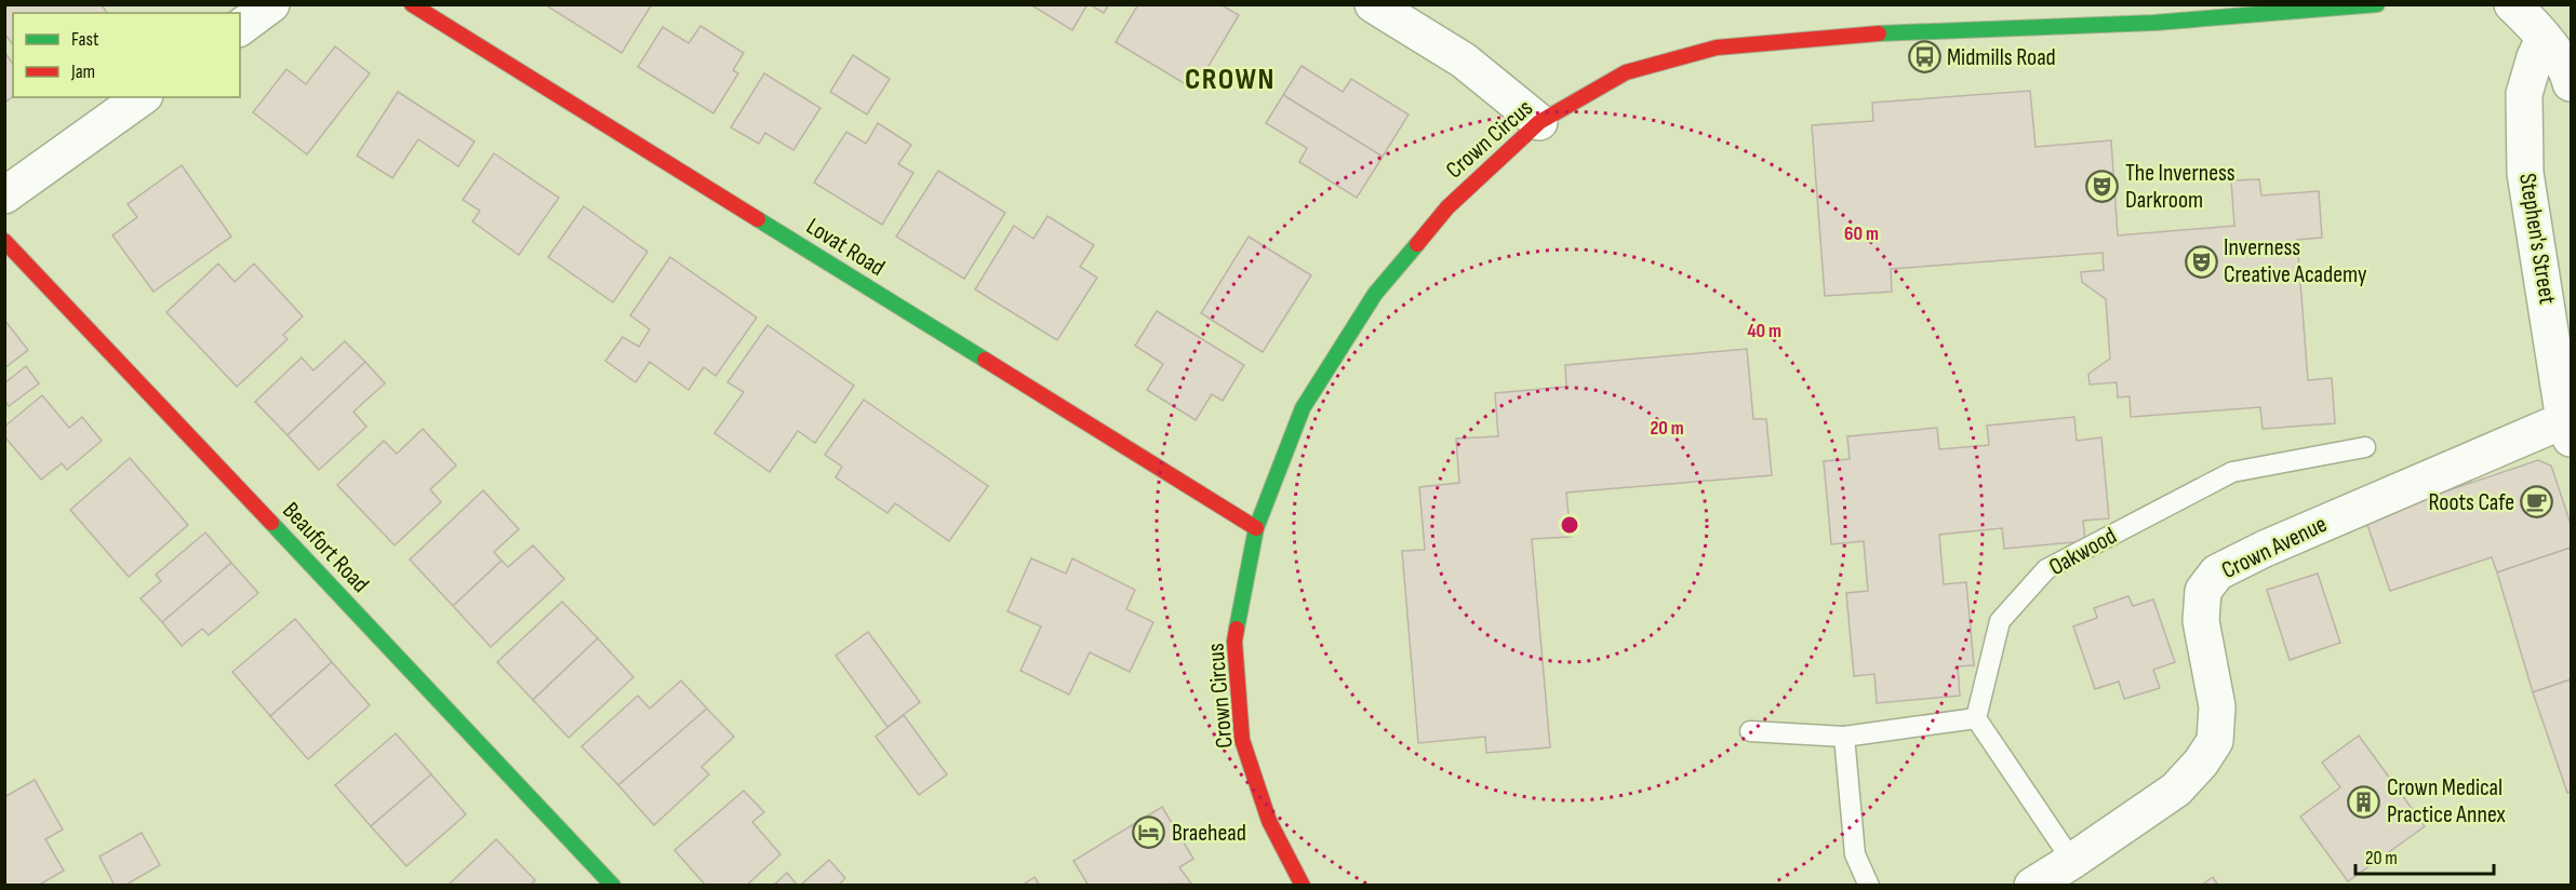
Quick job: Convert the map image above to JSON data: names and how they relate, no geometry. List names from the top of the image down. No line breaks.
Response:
{"streets":{"street":["Crown Circus","Stephen's Street","Lovat Road","Beaufort Road","Crown Avenue"],"lane":["Oakwood"]},"crossings":[["Crown Circus","Lovat Road"],["Stephen's Street","Crown Avenue"]],"districts":["CROWN"],"places":{"bus stop":["Midmills Road"],"theatre":["The Inverness Darkroom","Inverness Creative Academy"],"cafe":["Roots Cafe"],"building":["Crown Medical Practice Annex"],"hotel":["Braehead"]},"legend":["Fast","Jam"],"scale_bar":"20 m","rings":["60 m","40 m","20 m"]}
